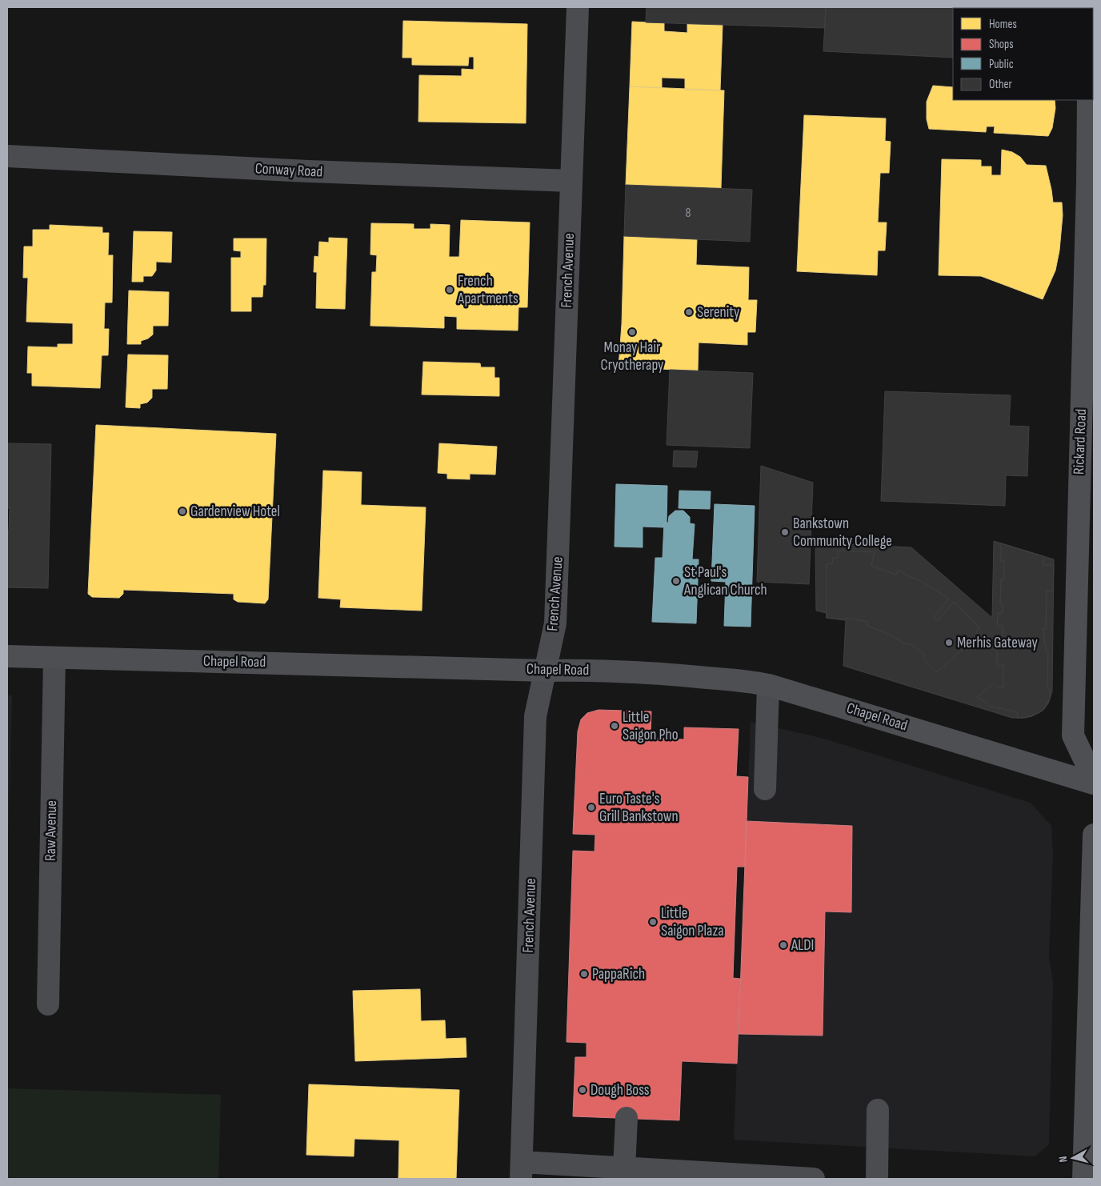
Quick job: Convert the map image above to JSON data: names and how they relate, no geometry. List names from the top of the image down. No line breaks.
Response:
{"streets":{"main road":["Rickard Road","Chapel Road"],"street":["Conway Road","French Avenue","Raw Avenue"]},"crossings":[["Conway Road","French Avenue"],["French Avenue","Chapel Road"],["Chapel Road","Raw Avenue"]],"places":["French Apartments","Serenity","Monay Hair Cryotherapy","Gardenview Hotel","Bankstown Community College","St Paul's Anglican Church","Merhis Gateway","Little Saigon Pho","Euro Taste's Grill Bankstown","Little Saigon Plaza","ALDI","PappaRich","Dough Boss"],"house_numbers":["8"],"legend":["Homes","Shops","Public","Other"],"north":"left"}
